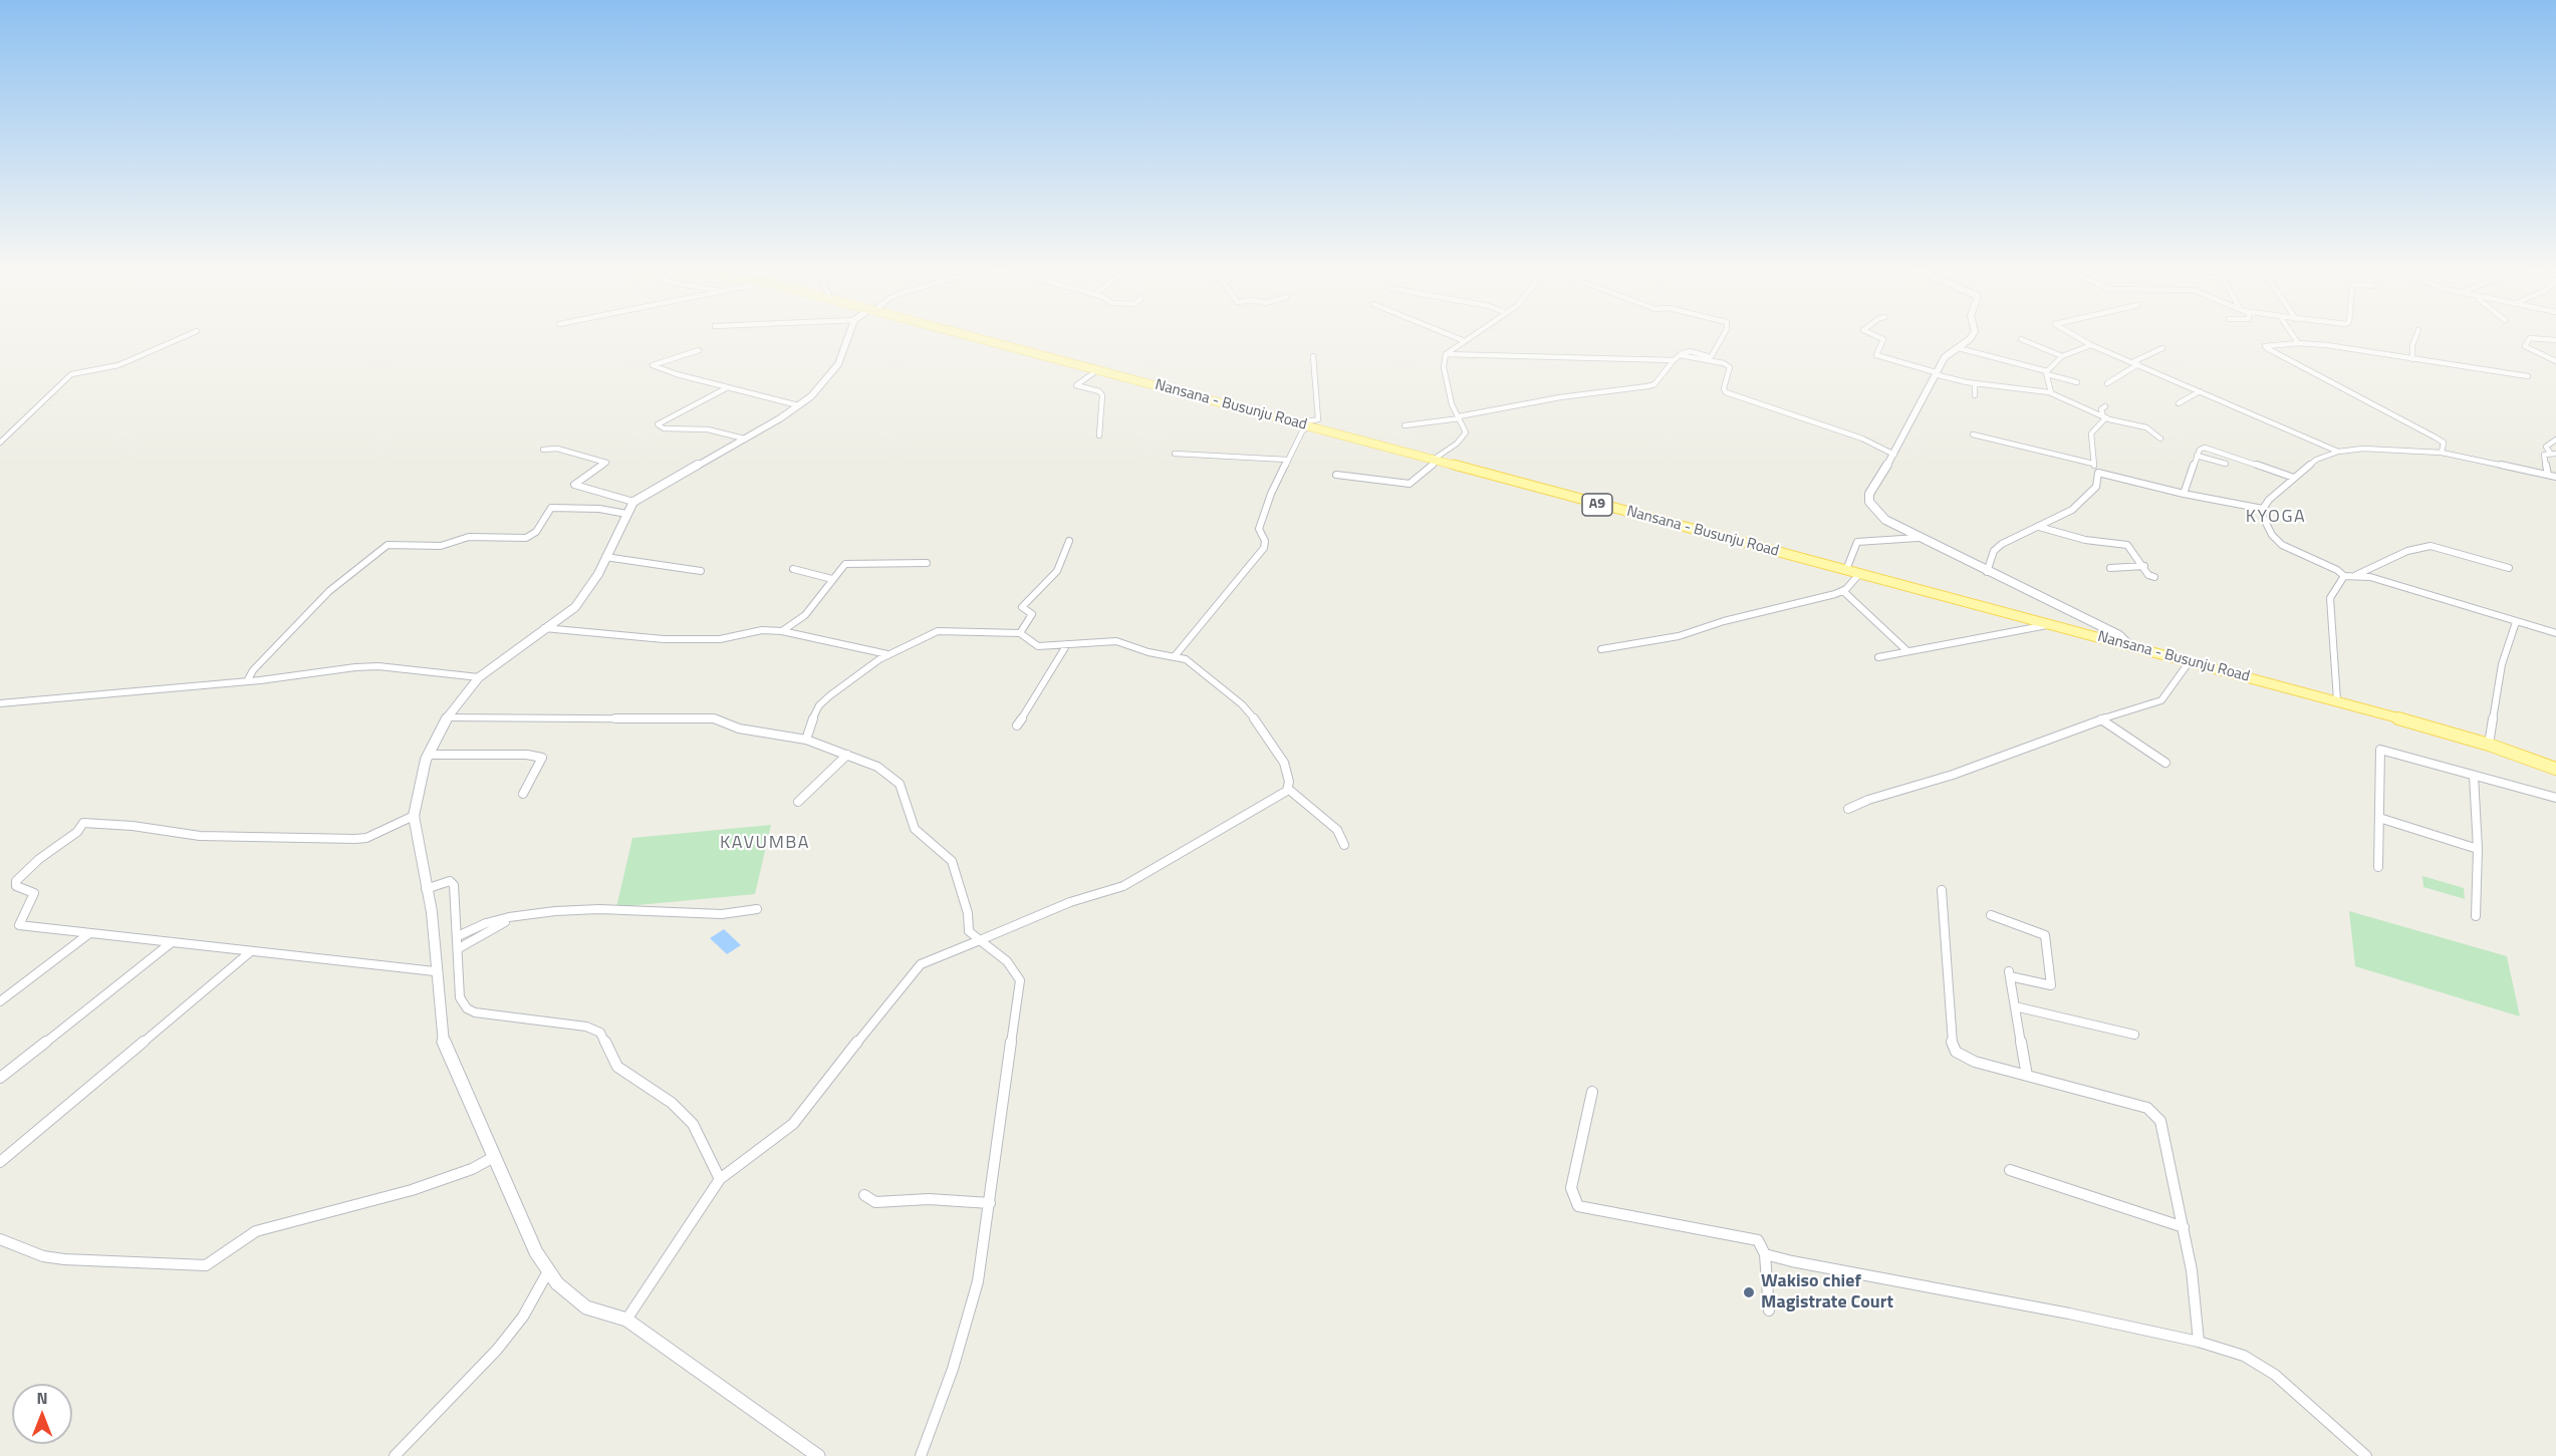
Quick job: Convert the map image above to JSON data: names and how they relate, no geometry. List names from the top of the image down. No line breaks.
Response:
{"streets":{"main road":["Nansana - Busunju Road","A9"]},"districts":["KYOGA","KAVUMBA"],"places":["Wakiso chief Magistrate Court"],"north":"top"}
